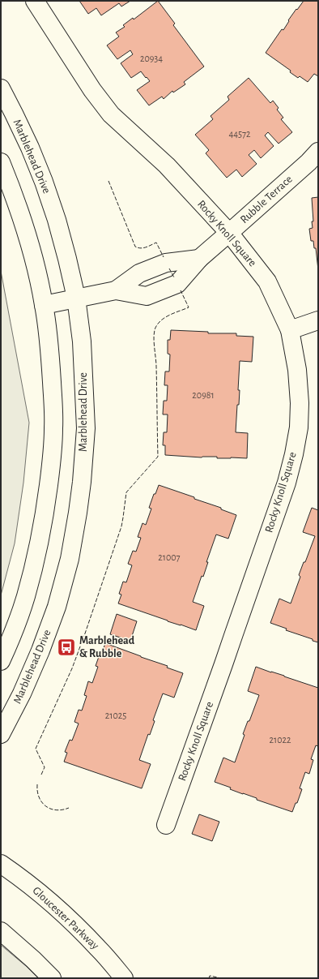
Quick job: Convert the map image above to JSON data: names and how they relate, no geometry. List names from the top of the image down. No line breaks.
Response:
{"streets":{"street":["Marblehead Drive","Rubble Terrace","Rocky Knoll Square","Gloucester Parkway"]},"crossings":[["Marblehead Drive","Rubble Terrace"],["Rubble Terrace","Rocky Knoll Square"]],"places":{"bus stop":["Marblehead & Rubble"]},"house_numbers":["20934","44572","20981","21007","21025","21022"]}
